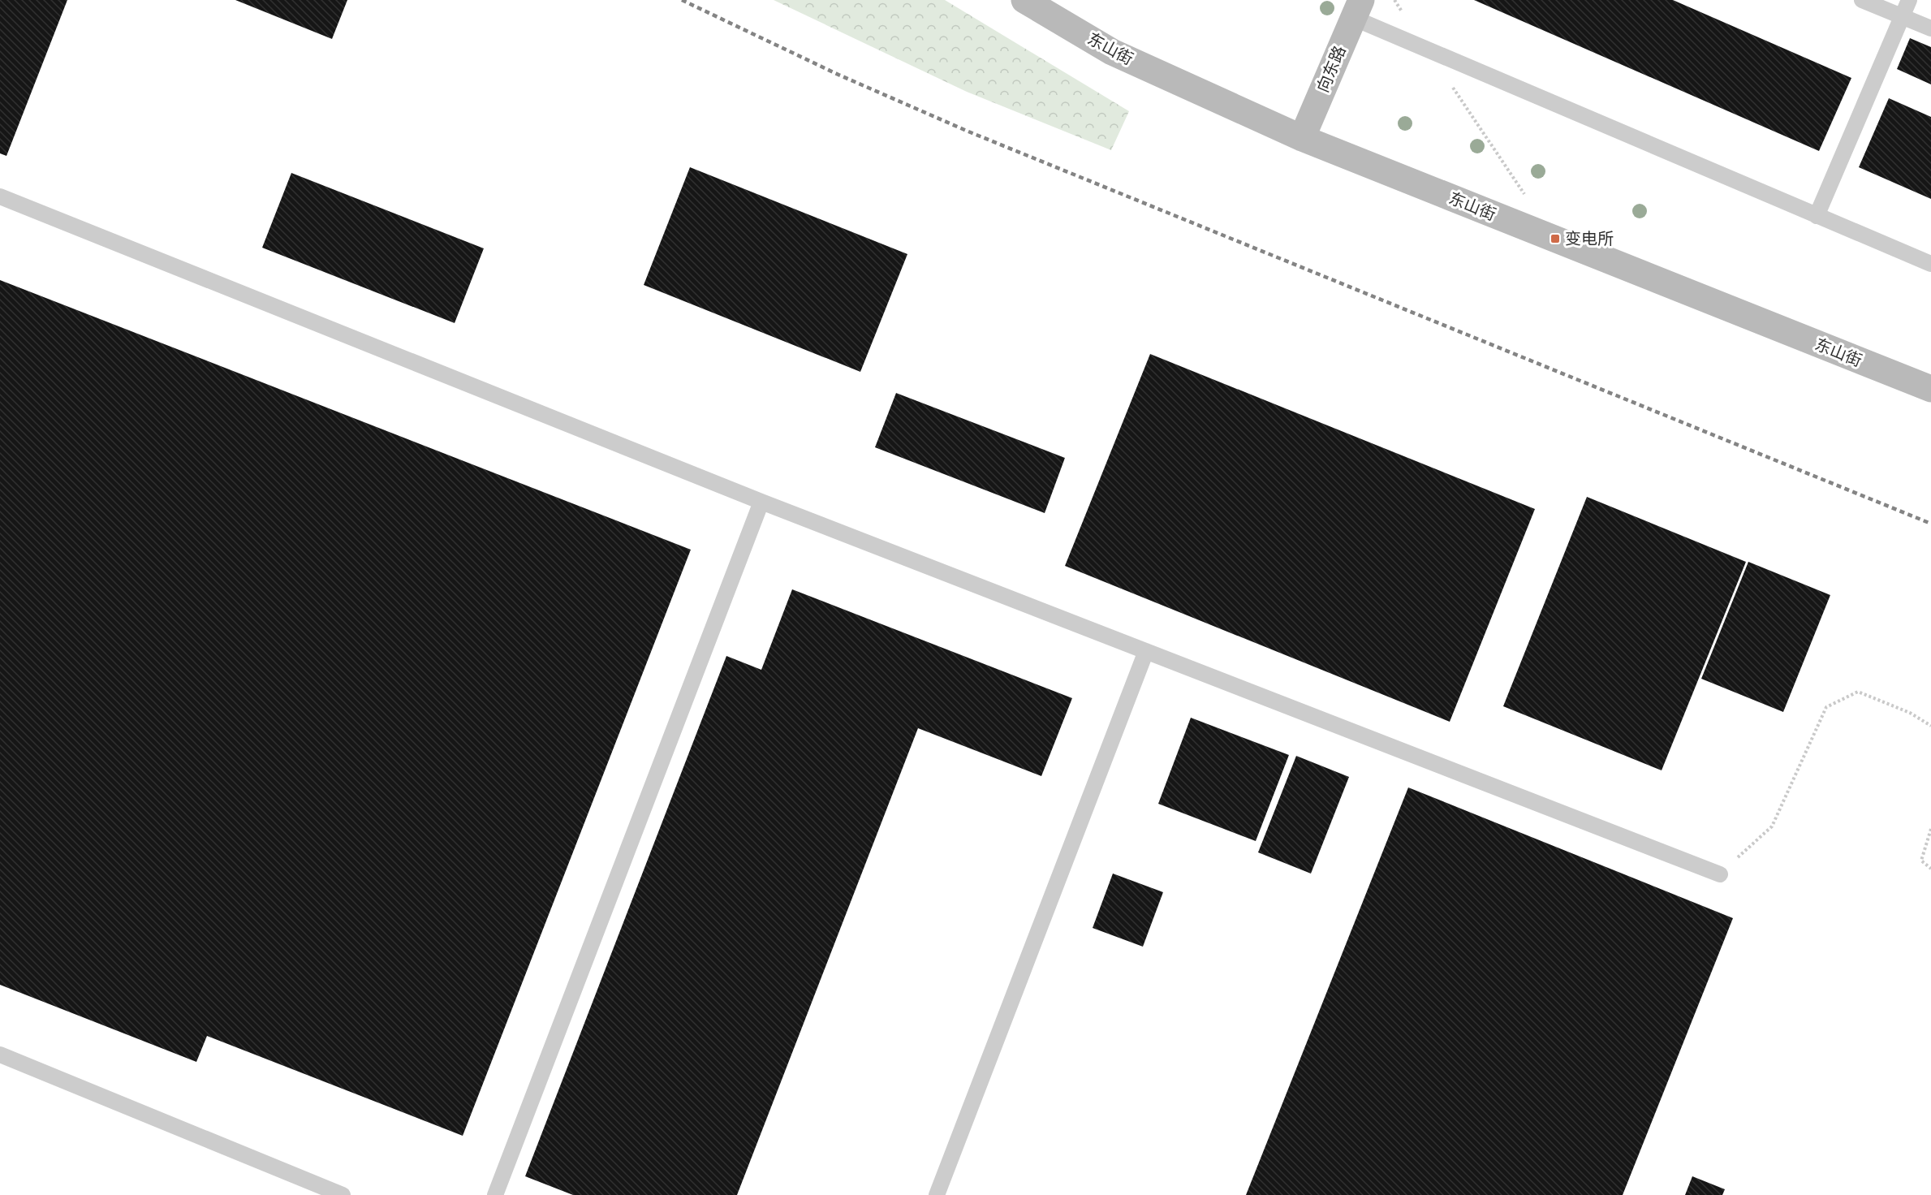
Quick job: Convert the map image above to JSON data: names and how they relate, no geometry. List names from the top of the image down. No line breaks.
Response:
{"streets":{"main road":["东山街","向东路"]},"crossings":[["东山街","向东路"]],"places":{"transit":["变电所"]}}
